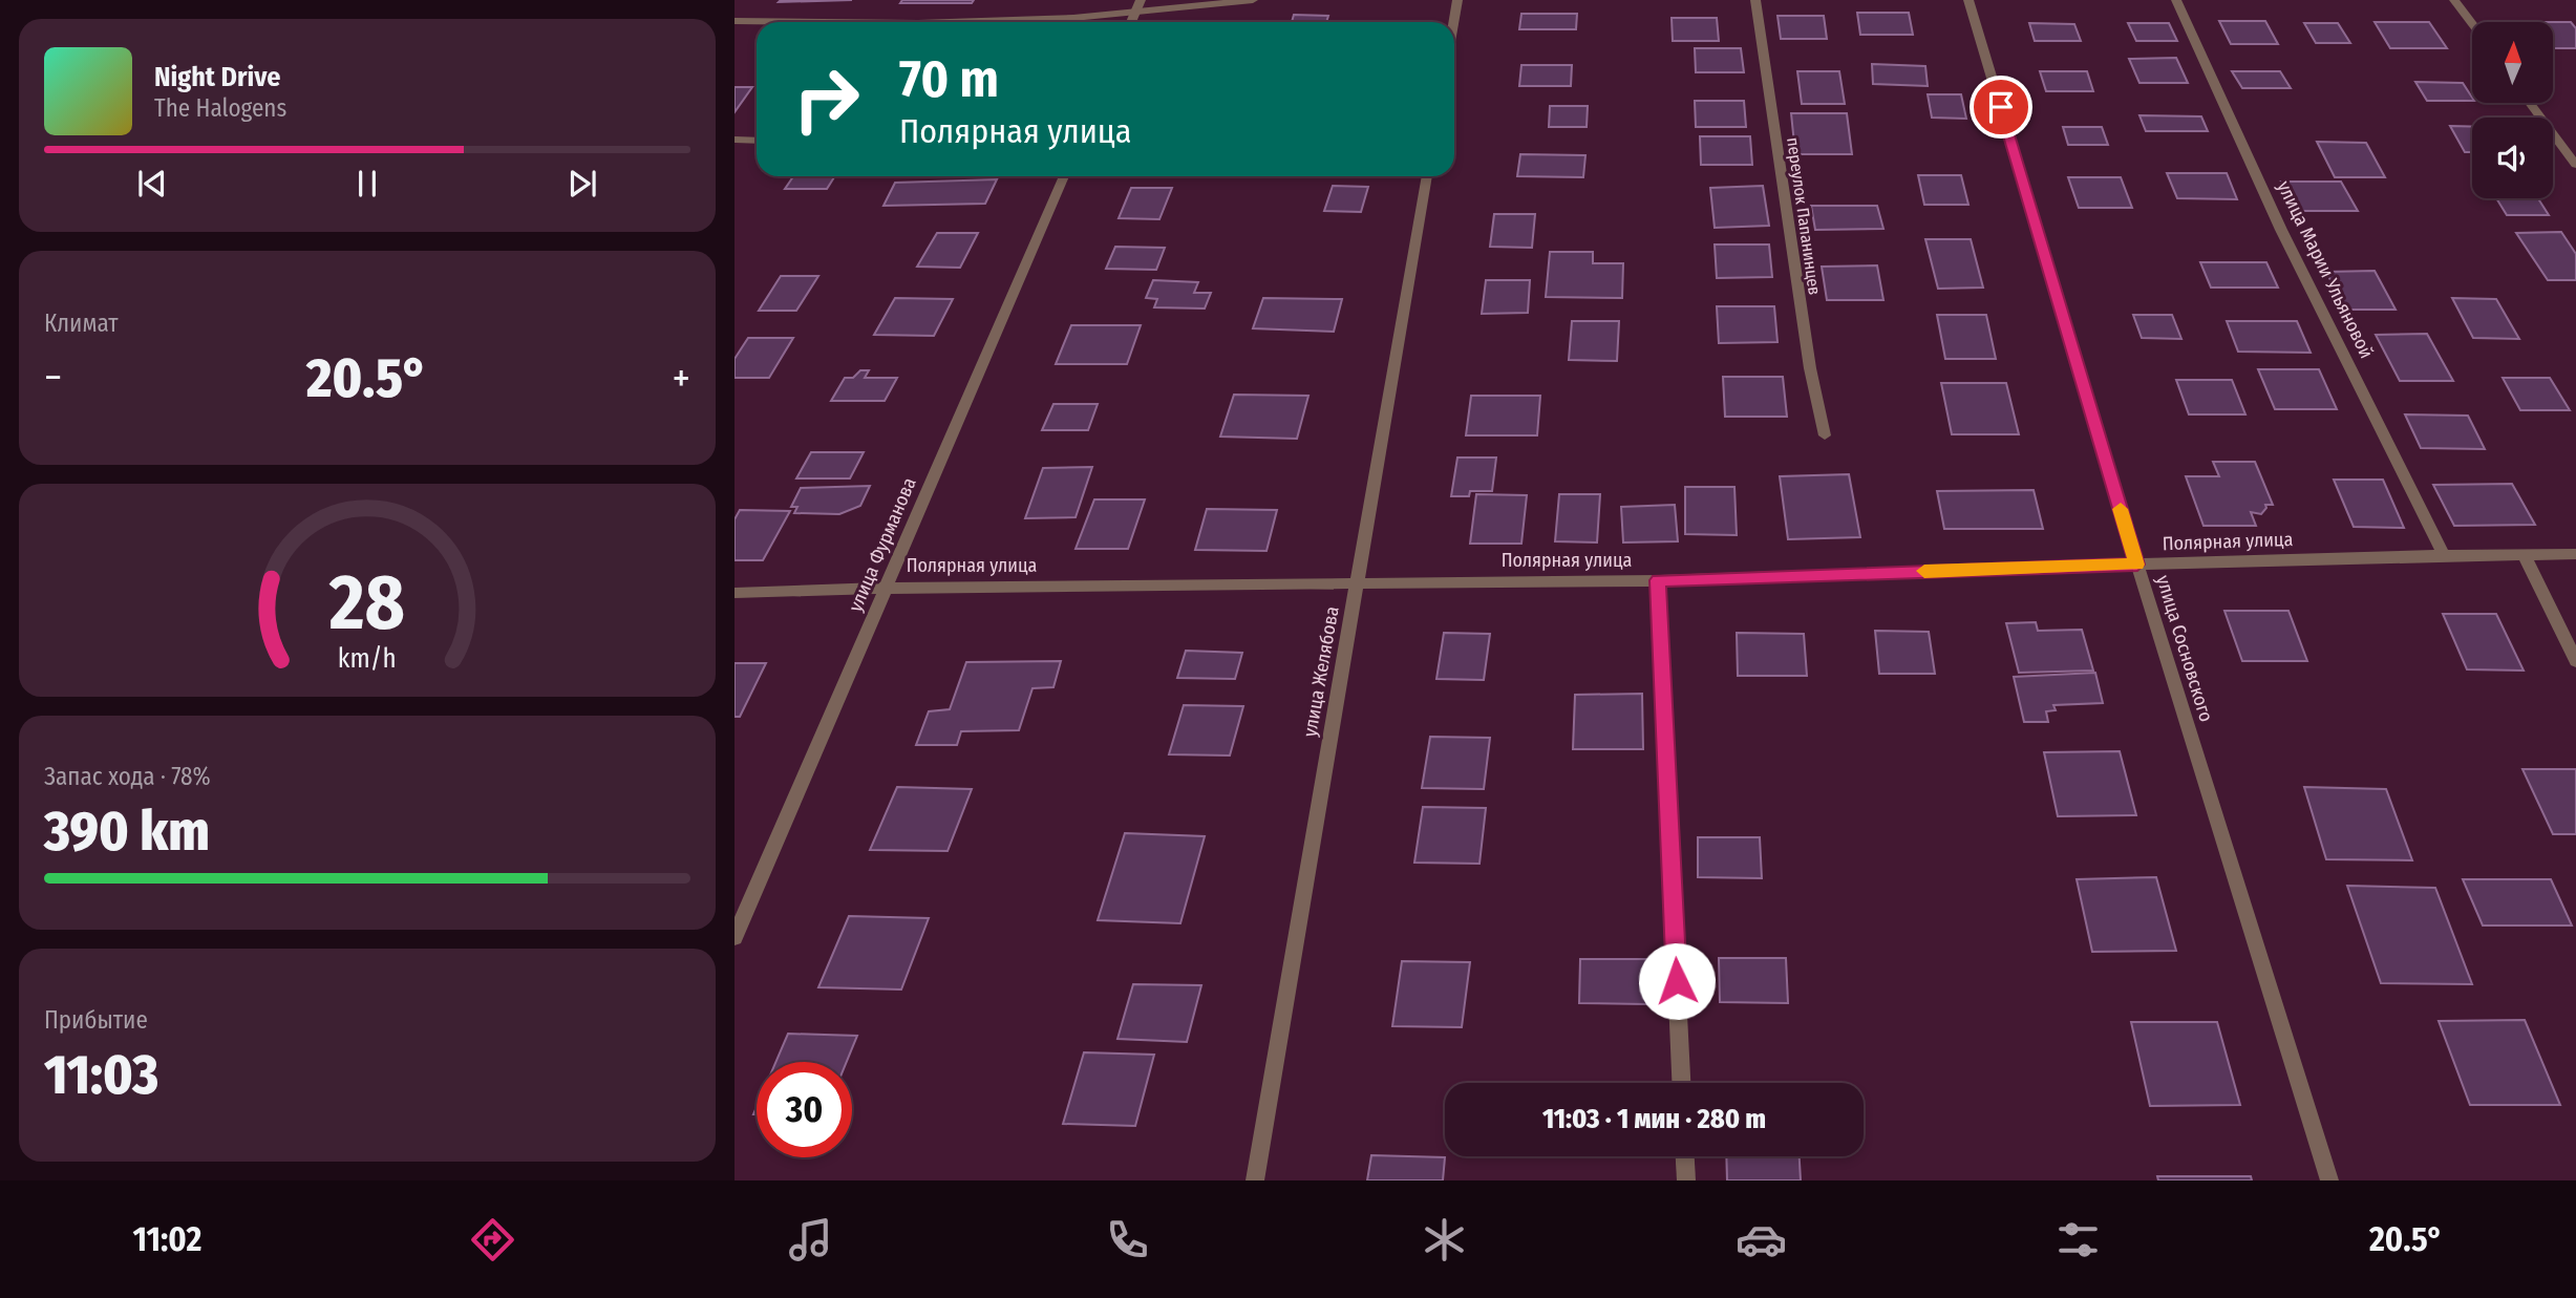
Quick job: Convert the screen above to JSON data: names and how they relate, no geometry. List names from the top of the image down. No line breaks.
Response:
{"streets":{"street":["переулок Папанинцев","улица Марии Ульяновой","Полярная улица","улица Фурманова","улица Сосновского","улица Желябова"]},"crossings":[["улица Марии Ульяновой","Полярная улица"],["Полярная улица","улица Фурманова"],["Полярная улица","улица Сосновского"],["Полярная улица","улица Желябова"]],"north":"top","page":{"turn":["70 m","Полярная улица"],"song":["Night Drive","The Halogens"],"tile":["Климат",["Запас хода · 78%","390 km"],["Прибытие","11:03"]],"heat":["−","20.5°","+"],"limit":"30","trip":"11:03 · 1 мин · 280 m","tabs":["11:02","20.5°"],"gauge":["28","km/h"]}}
